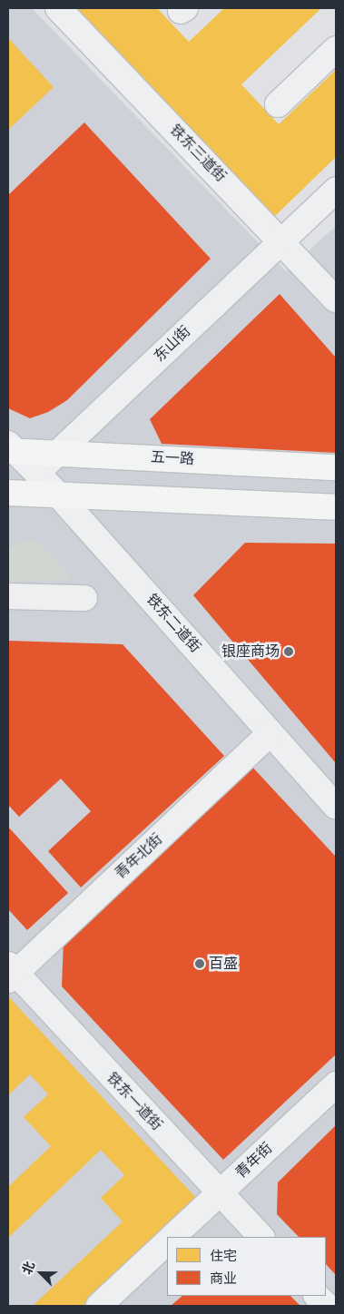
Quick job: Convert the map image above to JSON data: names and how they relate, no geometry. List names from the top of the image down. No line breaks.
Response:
{"streets":{"main road":["五一路"],"street":["铁东三道街","东山街","铁东二道街","青年北街","铁东一道街","青年街"]},"crossings":[["铁东三道街","东山街"],["东山街","五一路"],["东山街","铁东二道街"],["五一路","铁东二道街"],["铁东二道街","青年北街"],["青年北街","铁东一道街"],["铁东一道街","青年街"]],"places":["银座商场","百盛"],"legend":["住宅","商业"],"north":"top left"}
